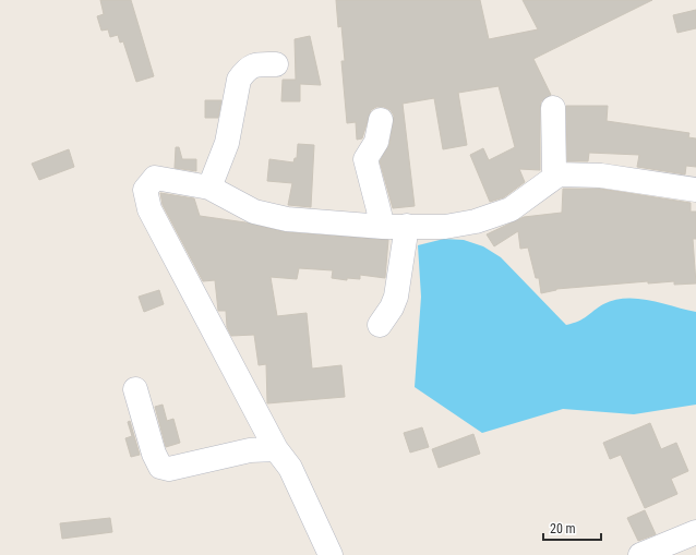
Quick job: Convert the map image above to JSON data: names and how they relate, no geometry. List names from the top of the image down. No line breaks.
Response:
{"scale_bar":"20 m"}
